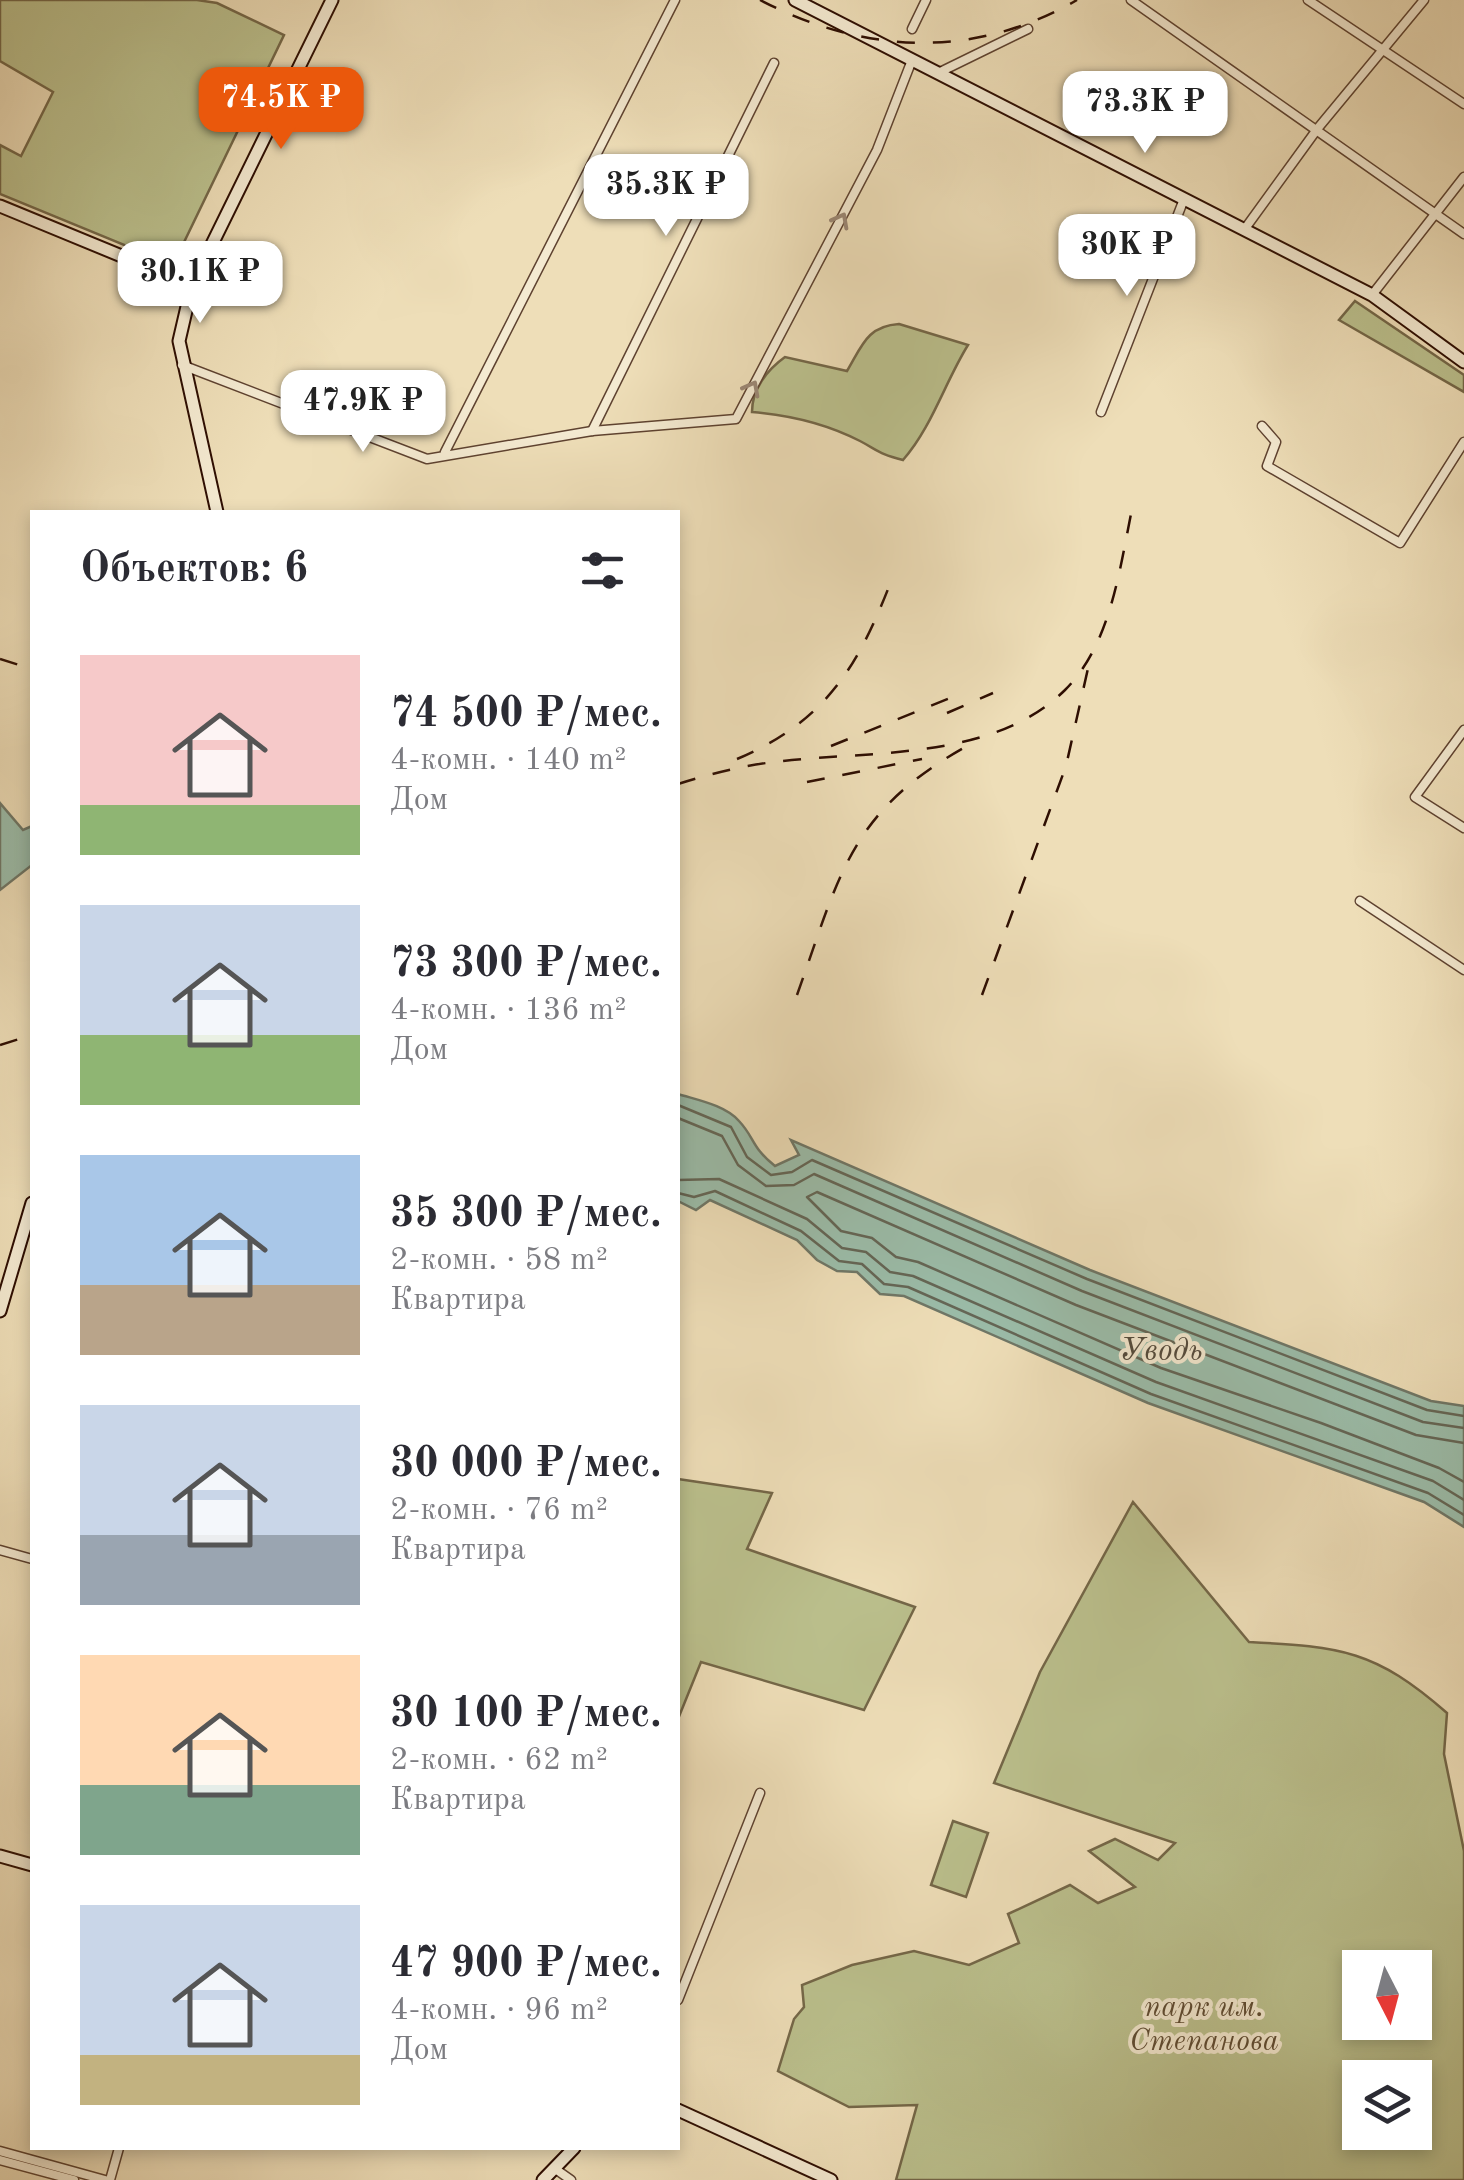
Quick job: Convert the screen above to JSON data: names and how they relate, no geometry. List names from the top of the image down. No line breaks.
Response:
{"water":["Уводь"],"parks":["парк им. Степанова"],"north":"bottom","page":{"price":["74.5K ₽","73.3K ₽","35.3K ₽","30K ₽","30.1K ₽","47.9K ₽"],"heading":"Объектов: 6","list":[{"name":"74 500 ₽/мес.","note":"4-комн. · 140 m² · Дом"},{"name":"73 300 ₽/мес.","note":"4-комн. · 136 m² · Дом"},{"name":"35 300 ₽/мес.","note":"2-комн. · 58 m² · Квартира"},{"name":"30 000 ₽/мес.","note":"2-комн. · 76 m² · Квартира"},{"name":"30 100 ₽/мес.","note":"2-комн. · 62 m² · Квартира"},{"name":"47 900 ₽/мес.","note":"4-комн. · 96 m² · Дом"}]}}
